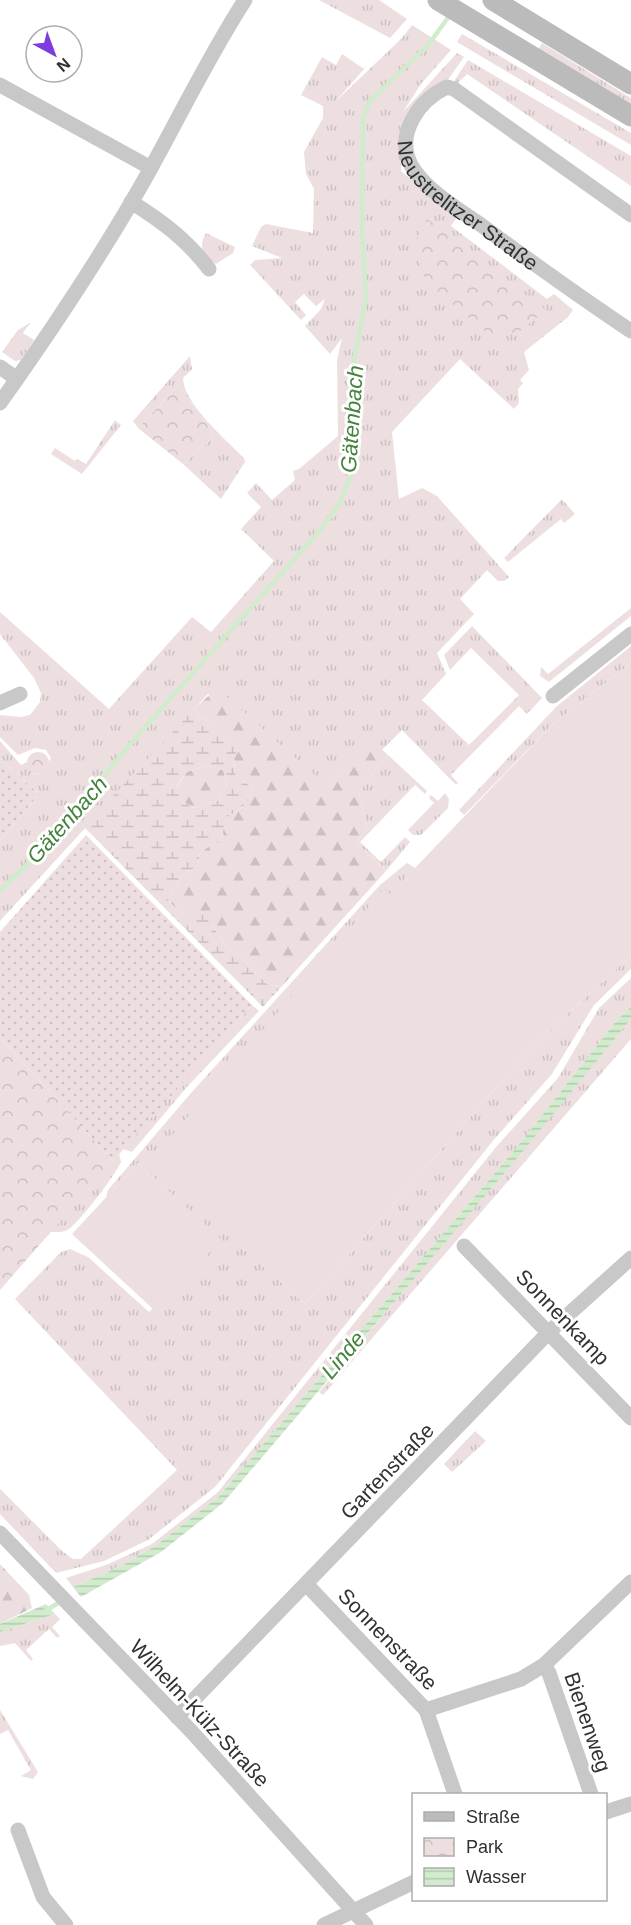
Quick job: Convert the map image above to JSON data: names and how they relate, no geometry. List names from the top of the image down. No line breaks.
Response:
{"streets":{"street":["Neustrelitzer Straße","Sonnenkamp","Gartenstraße","Sonnenstraße","Wilhelm-Külz-Straße","Bienenweg"]},"crossings":[["Sonnenkamp","Gartenstraße"],["Gartenstraße","Sonnenstraße"],["Gartenstraße","Wilhelm-Külz-Straße"],["Sonnenstraße","Bienenweg"]],"water":["Gätenbach","Linde"],"legend":["Straße","Park","Wasser"],"north":"bottom right"}
